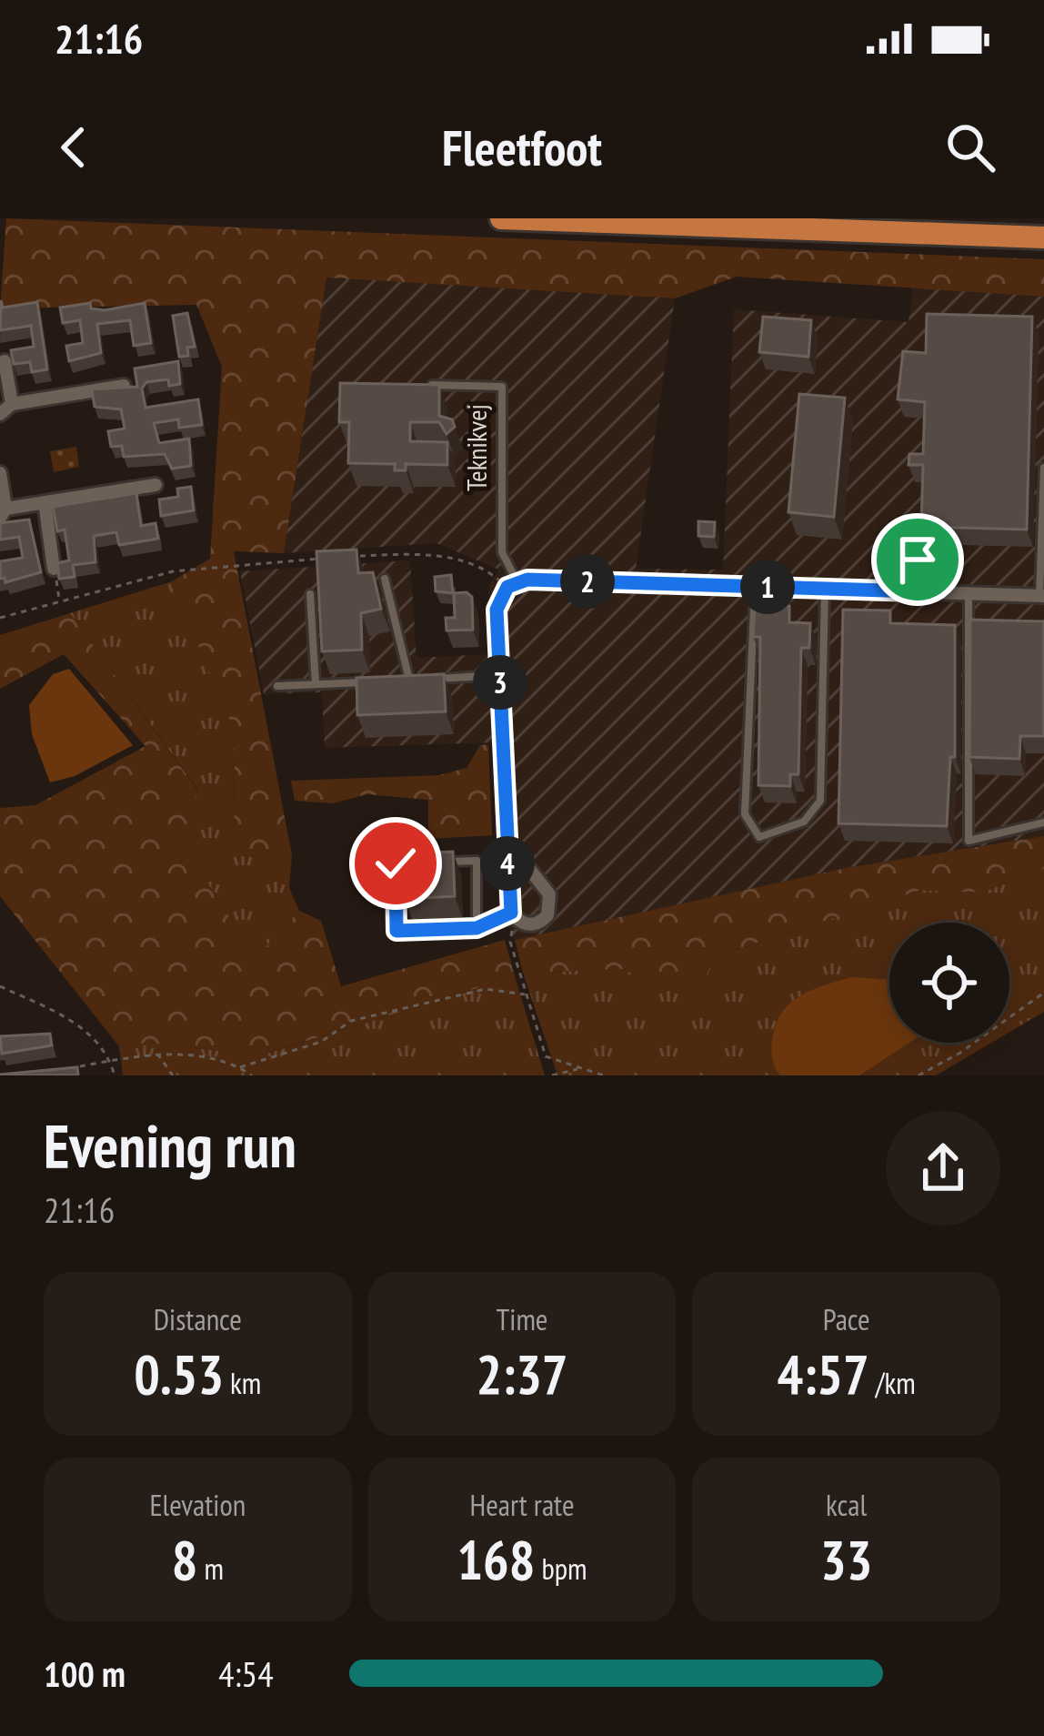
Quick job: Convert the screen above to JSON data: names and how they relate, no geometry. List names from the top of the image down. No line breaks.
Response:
{"streets":{"street":["Teknikvej"]},"page":{"status":"21:16","header":"Fleetfoot","pins":["2","1","3","4"],"heading":["Evening run","21:16"],"stats":[["Distance","0.53 km"],["Time","2:37"],["Pace","4:57 /km"],["Elevation","8 m"],["Heart rate","168 bpm"],["kcal","33"]],"list":[{"name":"100 m","note":"4:54"}]}}
